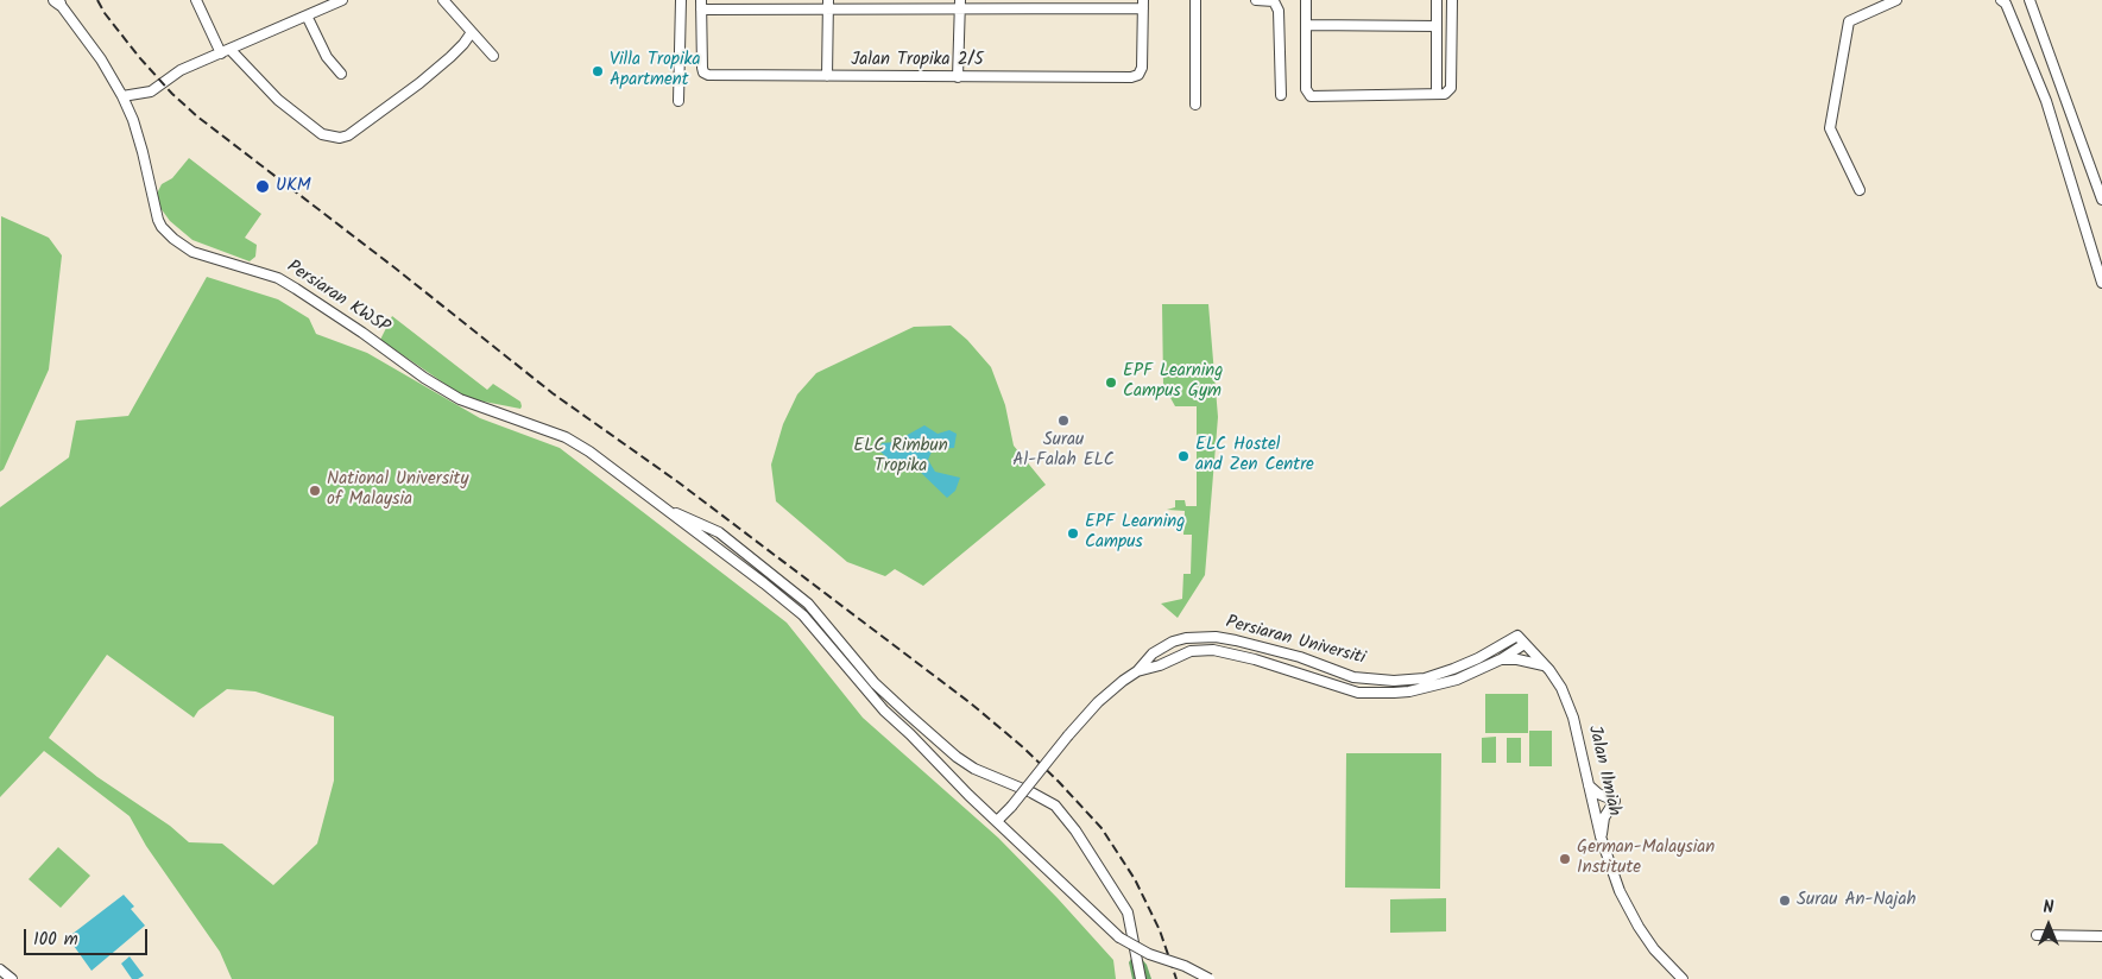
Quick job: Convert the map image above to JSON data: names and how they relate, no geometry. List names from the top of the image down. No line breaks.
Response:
{"streets":{"street":["Jalan Tropika 2/5","Persiaran KWSP","Persiaran Universiti","Jalan Ilmiah"]},"crossings":[["Persiaran KWSP","Persiaran Universiti"],["Persiaran Universiti","Jalan Ilmiah"]],"parks":["ELC Rimbun Tropika"],"places":["Villa Tropika Apartment","UKM","EPF Learning Campus Gym","Surau Al-Falah ELC","ELC Hostel and Zen Centre","National University of Malaysia","EPF Learning Campus","German-Malaysian Institute","Surau An-Najah"],"scale_bar":"100 m","north":"top"}
